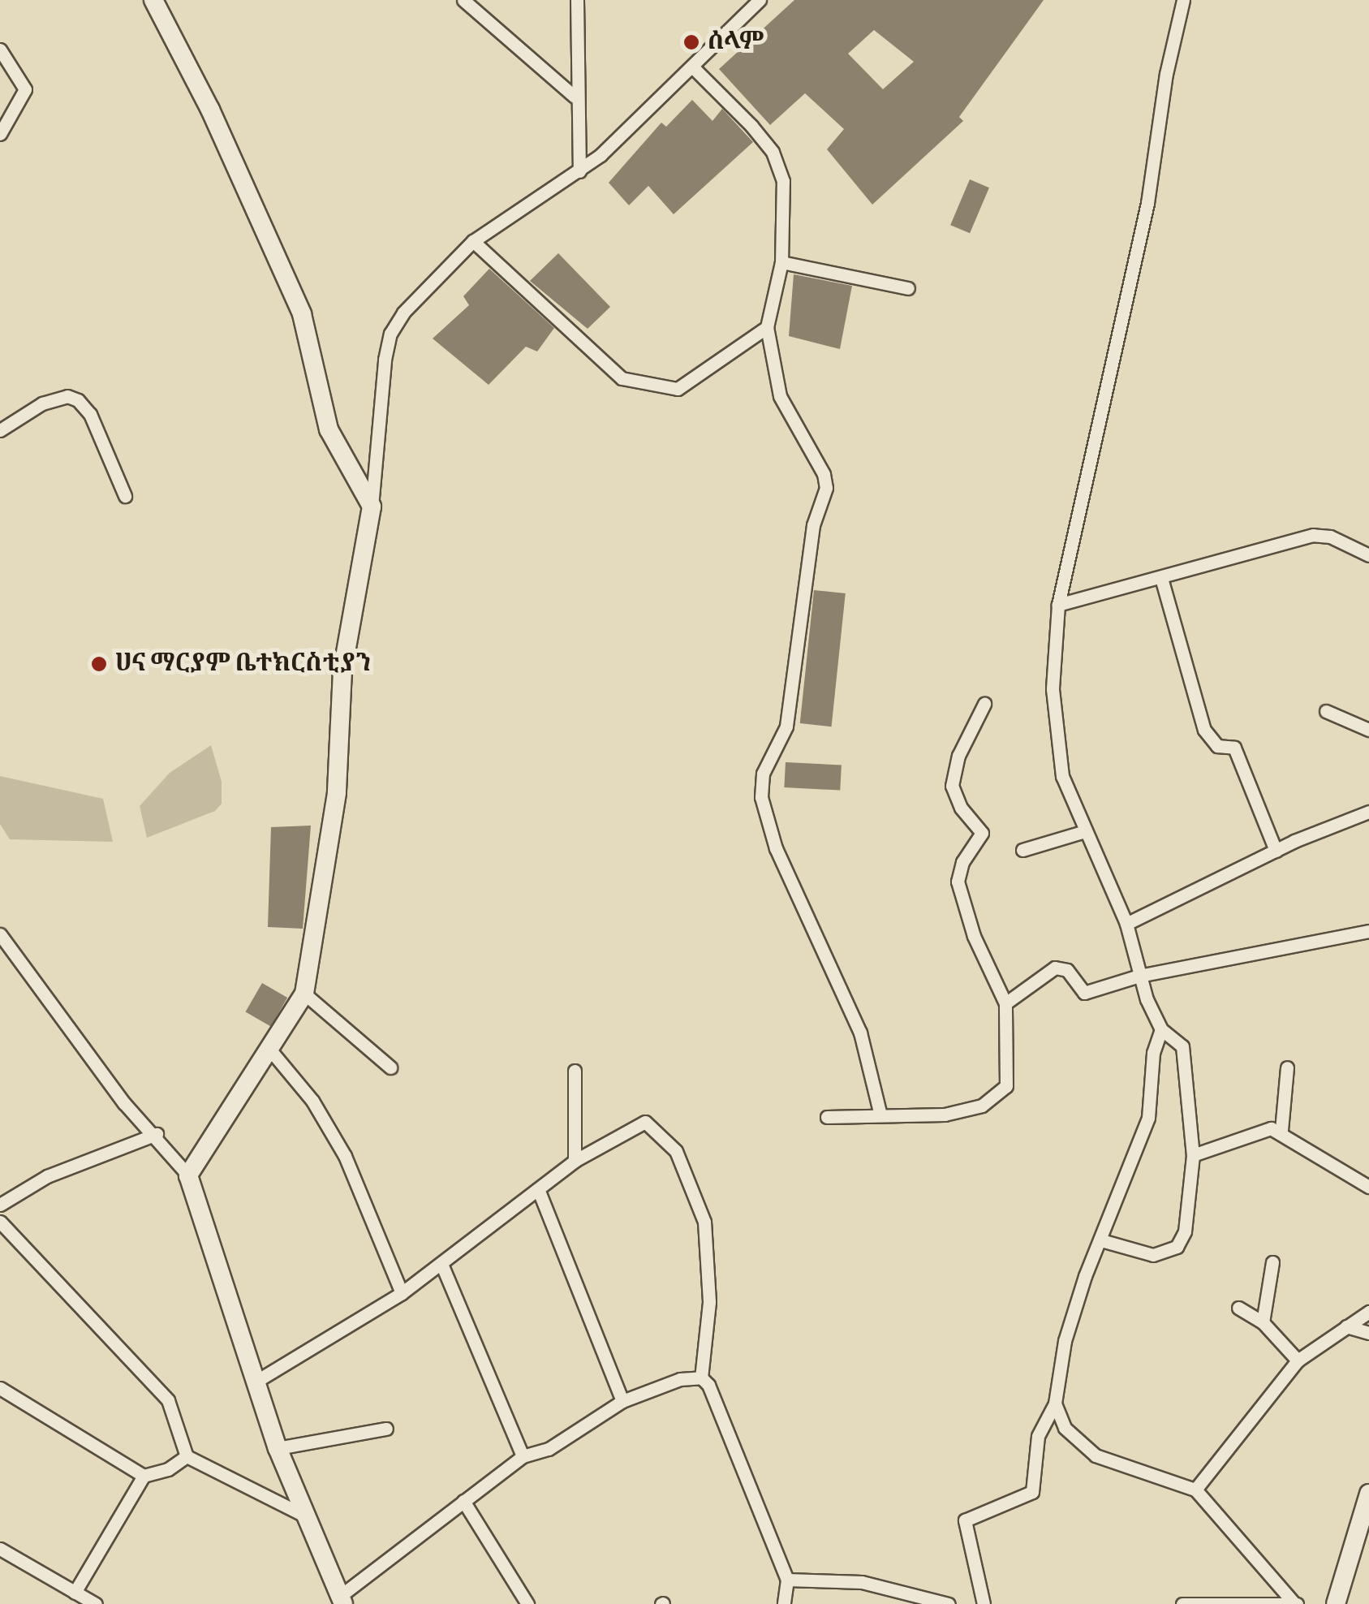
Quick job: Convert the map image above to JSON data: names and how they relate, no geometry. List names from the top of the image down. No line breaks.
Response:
{"places":["ሰላም","ሀና ማርያም ቤተክርስቲያን"]}
